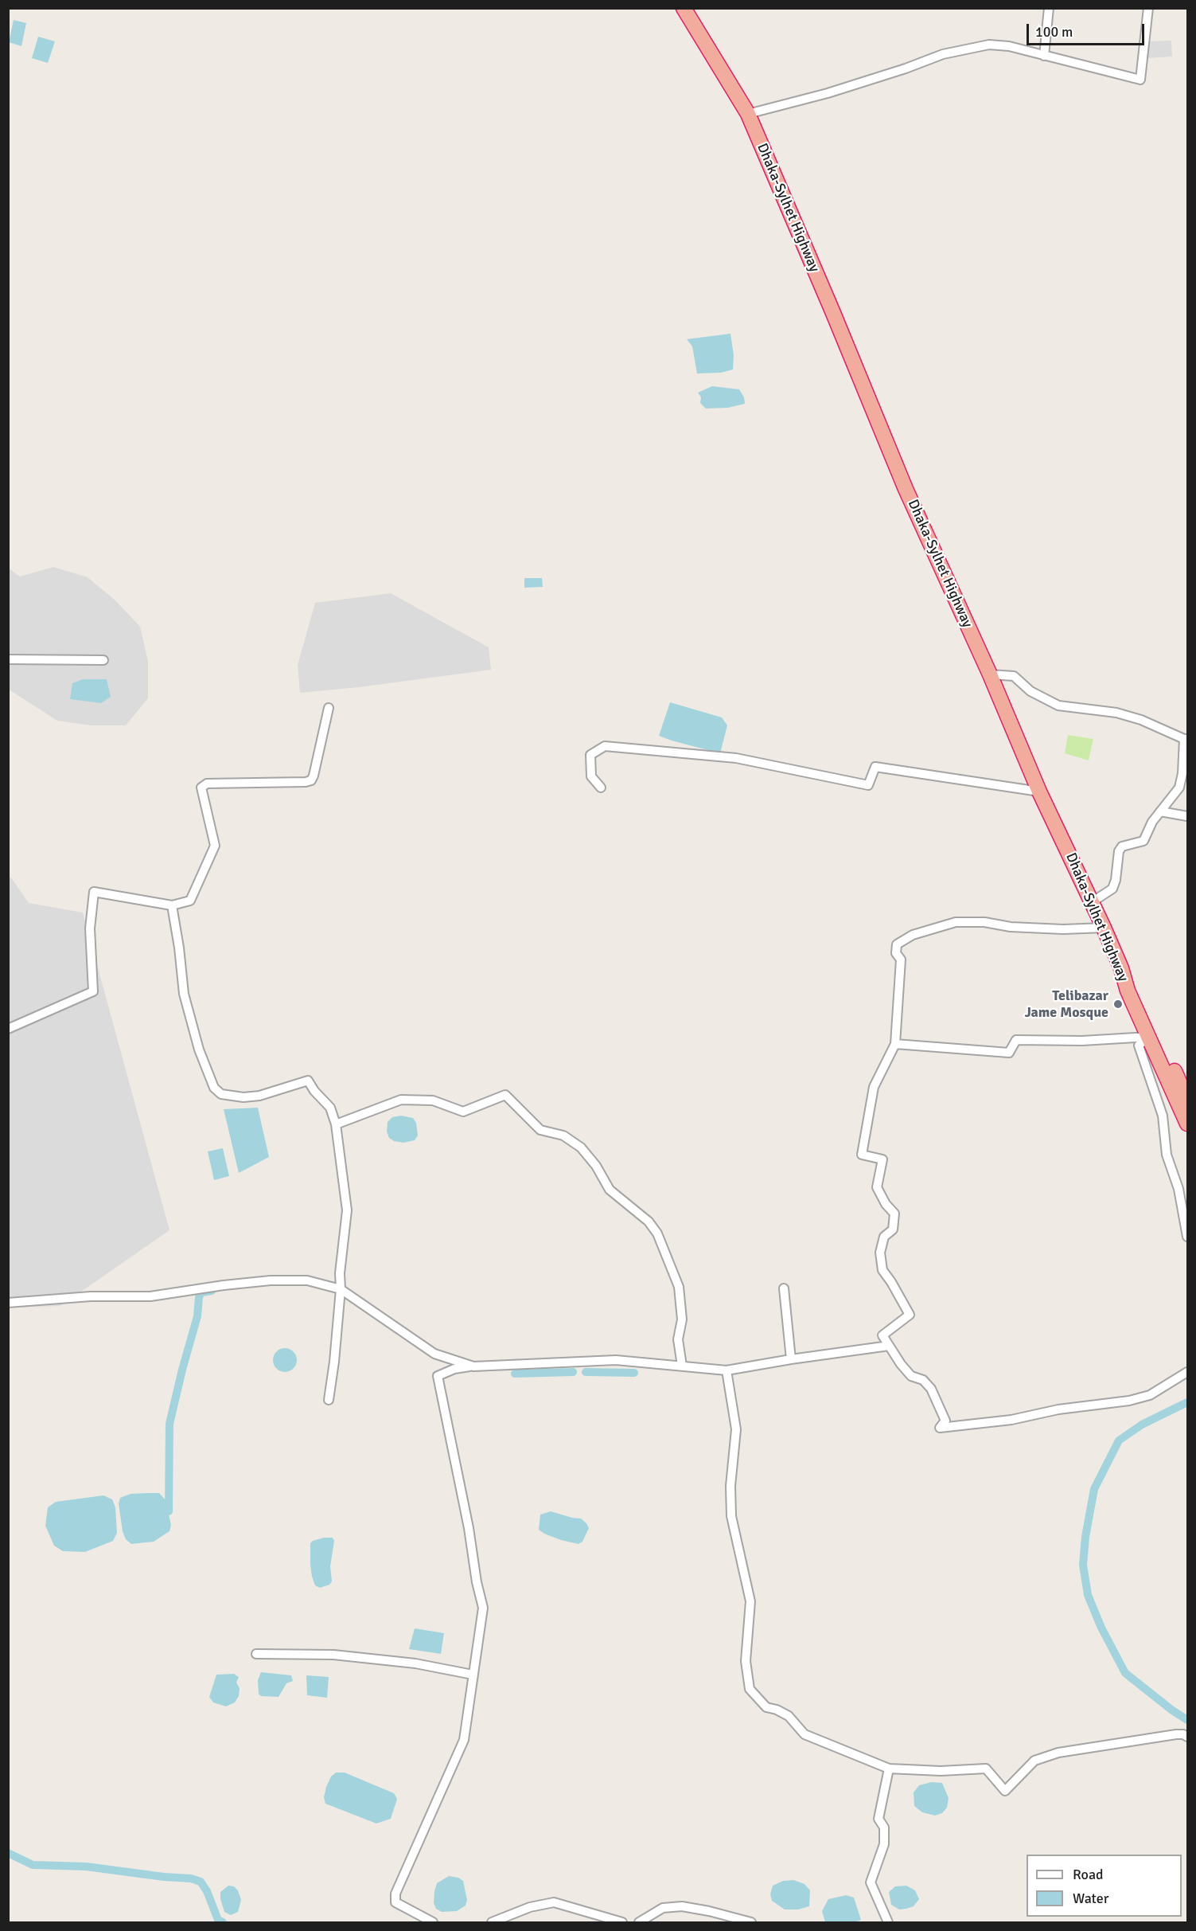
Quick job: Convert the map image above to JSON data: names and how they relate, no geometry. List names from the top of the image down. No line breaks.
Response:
{"streets":{"highway":["Dhaka-Sylhet Highway"]},"places":["Telibazar Jame Mosque"],"legend":["Road","Water"],"scale_bar":"100 m"}
